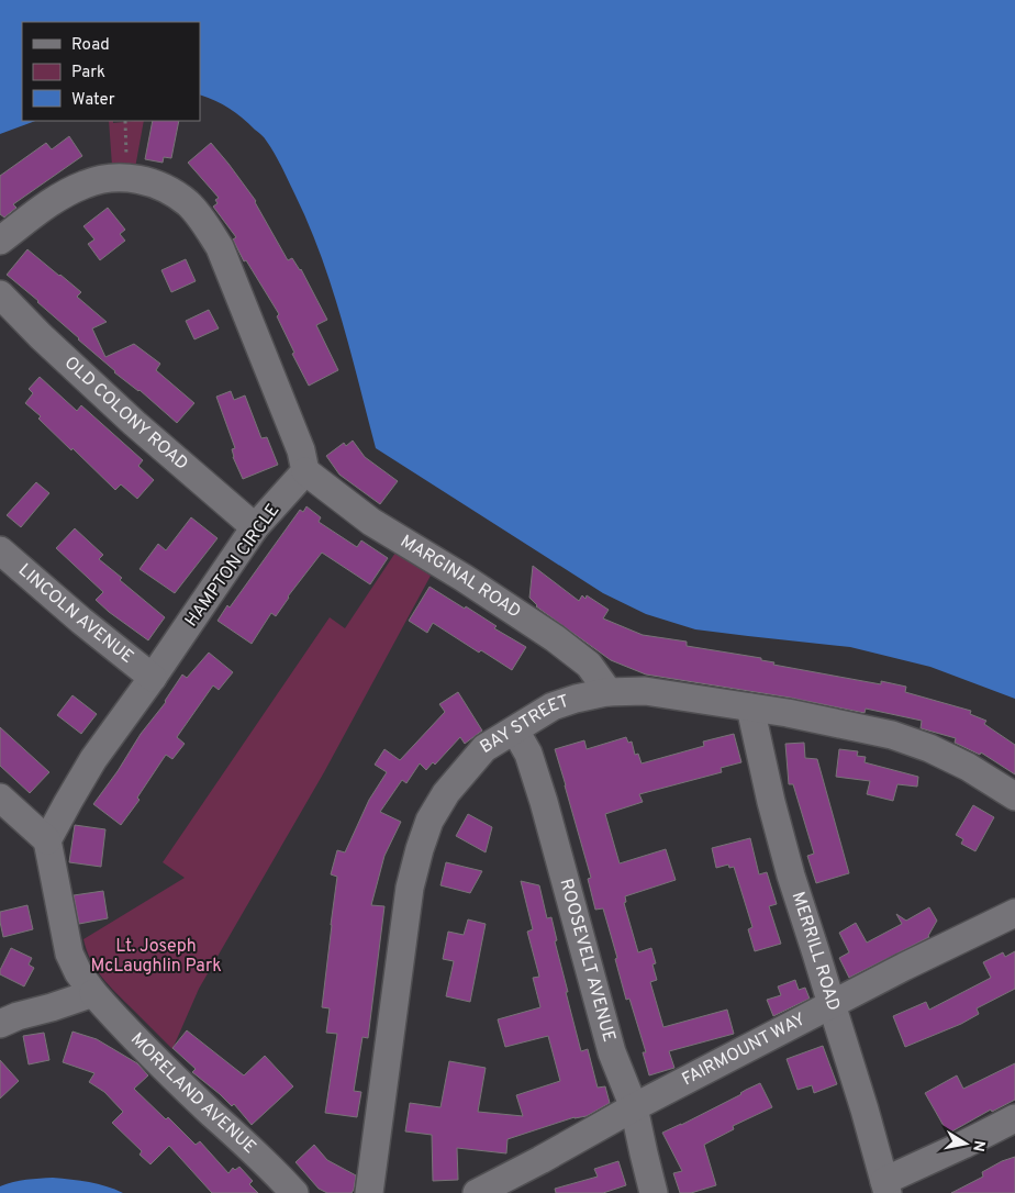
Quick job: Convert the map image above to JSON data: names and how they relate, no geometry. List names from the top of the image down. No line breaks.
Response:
{"streets":{"street":["OLD COLONY ROAD","HAMPTON CIRCLE","MARGINAL ROAD","LINCOLN AVENUE","BAY STREET","MERRILL ROAD","ROOSEVELT AVENUE","FAIRMOUNT WAY","MORELAND AVENUE"]},"crossings":[["OLD COLONY ROAD","HAMPTON CIRCLE"],["HAMPTON CIRCLE","MARGINAL ROAD"],["HAMPTON CIRCLE","LINCOLN AVENUE"],["MARGINAL ROAD","BAY STREET"],["BAY STREET","MERRILL ROAD"],["BAY STREET","ROOSEVELT AVENUE"],["MERRILL ROAD","FAIRMOUNT WAY"],["ROOSEVELT AVENUE","FAIRMOUNT WAY"]],"parks":["Lt. Joseph McLaughlin Park"],"legend":["Road","Park","Water"],"north":"right"}
